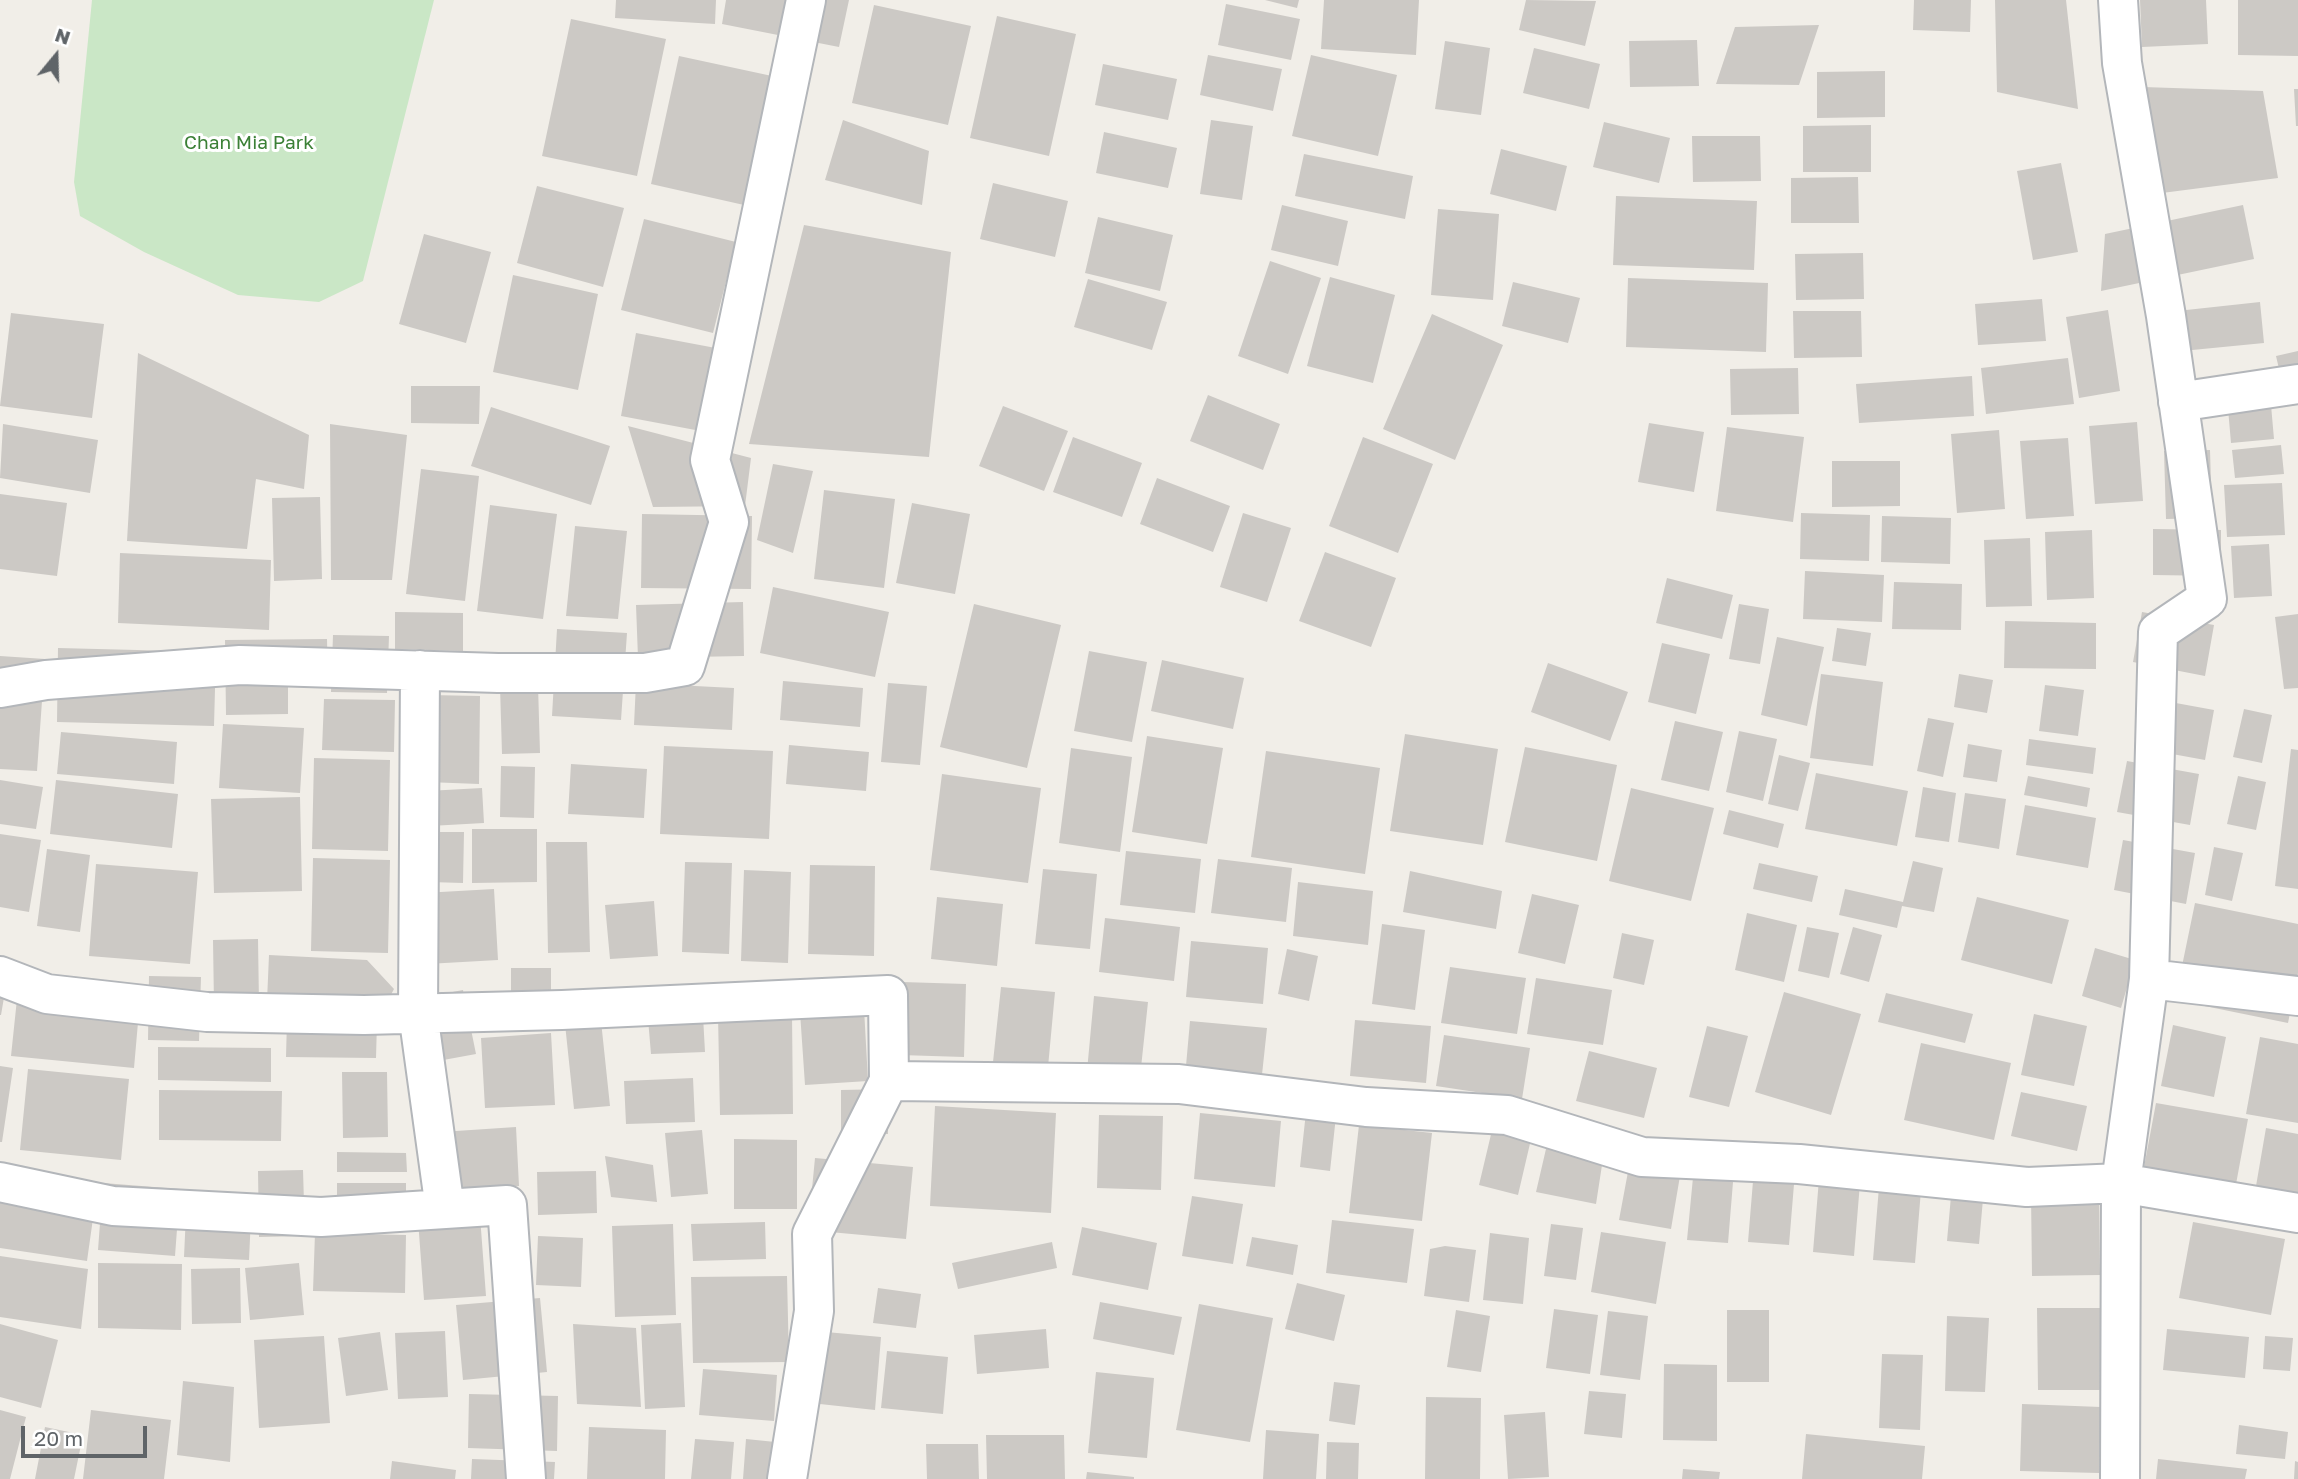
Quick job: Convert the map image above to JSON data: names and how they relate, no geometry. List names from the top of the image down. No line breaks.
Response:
{"parks":["Chan Mia Park"],"scale_bar":"20 m","north":"top"}
